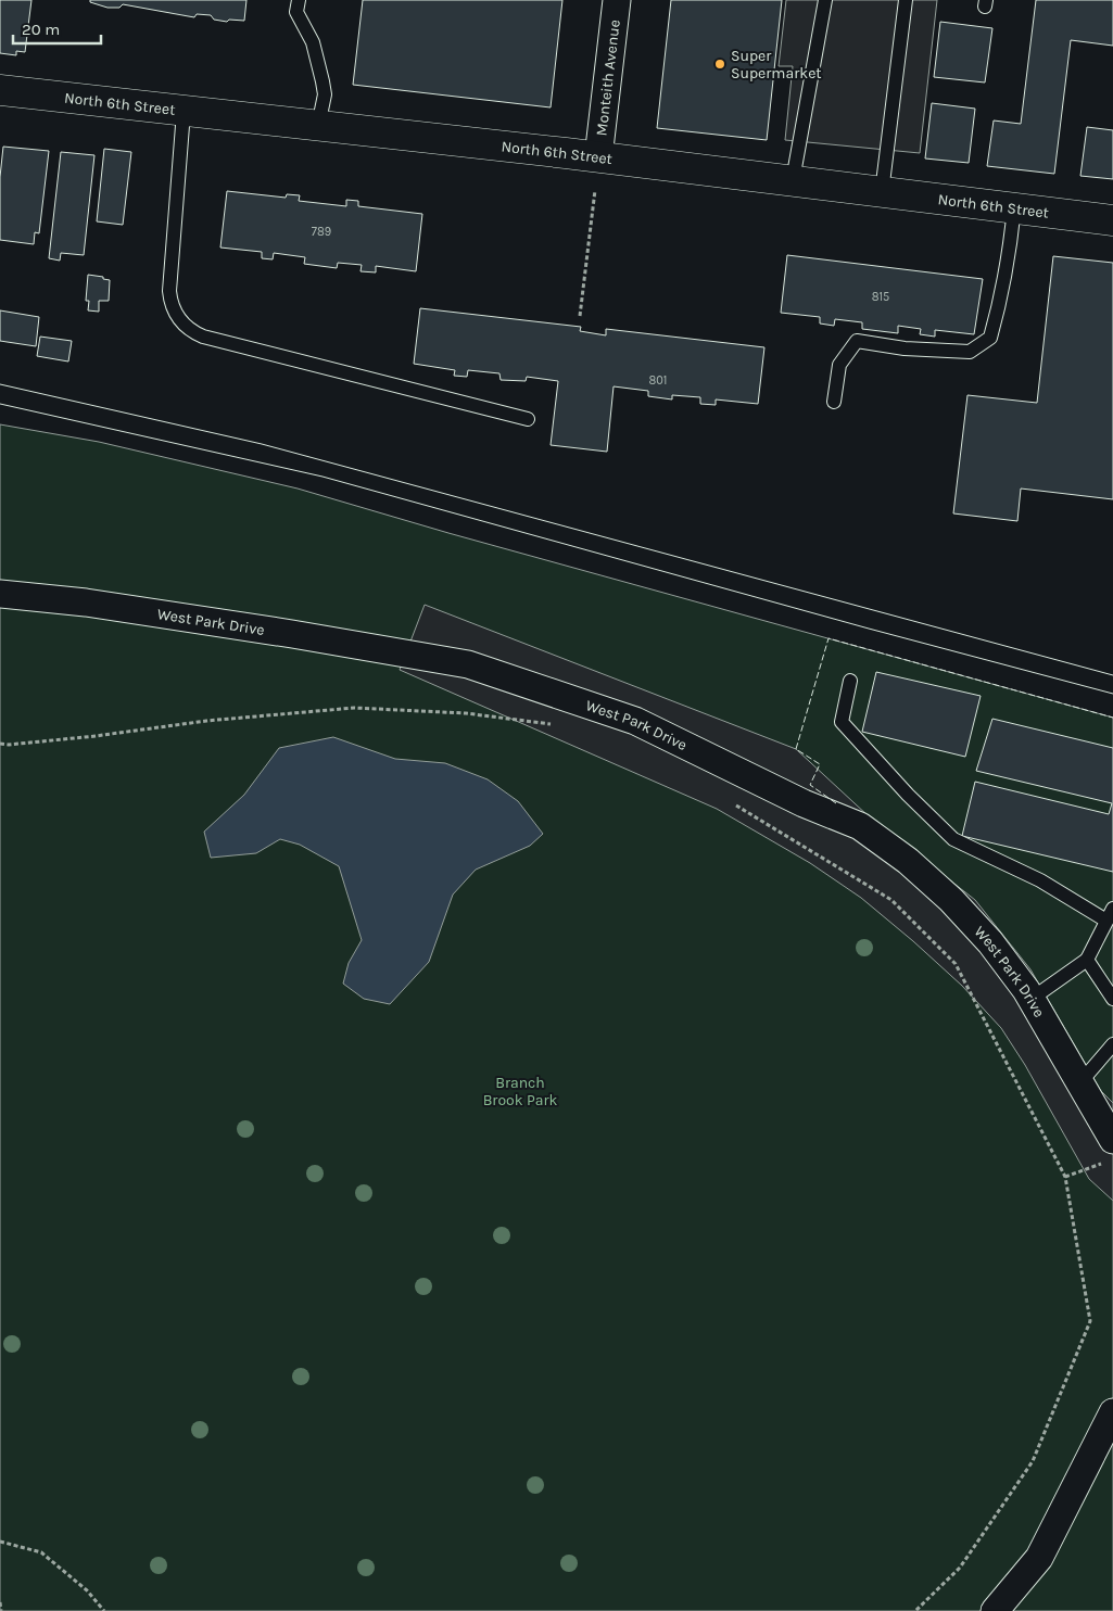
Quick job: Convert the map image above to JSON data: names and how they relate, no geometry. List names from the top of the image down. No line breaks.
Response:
{"streets":{"street":["Monteith Avenue","North 6th Street","West Park Drive"]},"crossings":[["Monteith Avenue","North 6th Street"]],"parks":["Branch Brook Park"],"places":["Super Supermarket"],"house_numbers":["789","815","801"],"scale_bar":"20 m"}
